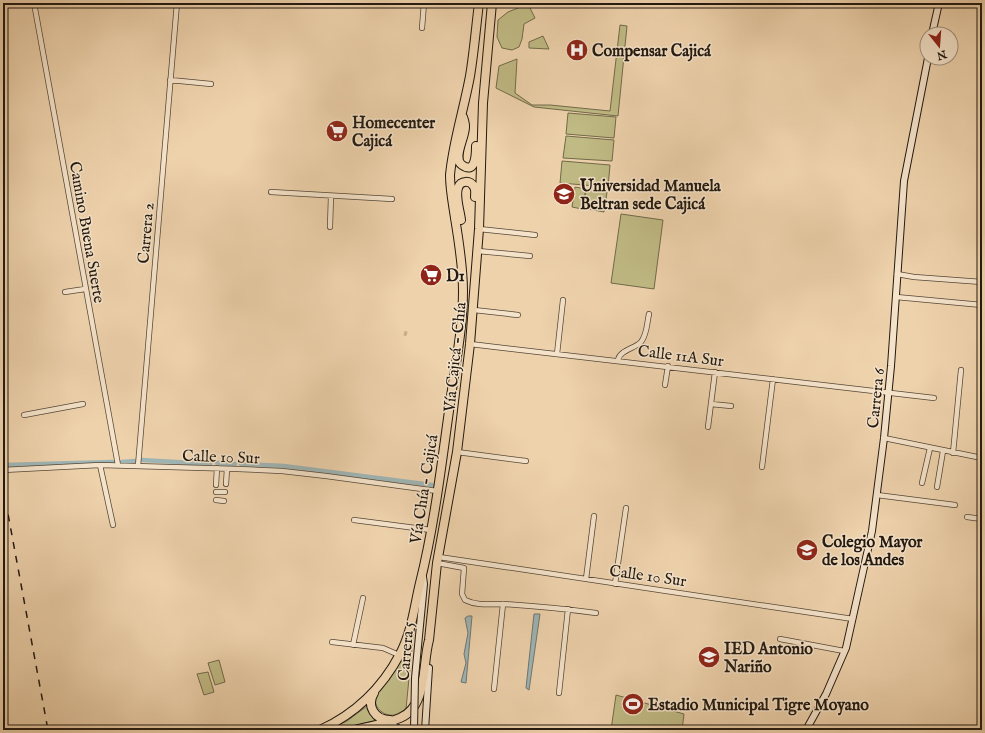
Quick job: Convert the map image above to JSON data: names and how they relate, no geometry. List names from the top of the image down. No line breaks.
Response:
{"streets":{"highway":["Vía Cajicá - Chía","Vía Chía - Cajicá"],"main road":["Carrera 6","Carrera 5"],"street":["Camino Buena Suerte","Carrera 2","Calle 11A Sur","Calle 10 Sur"]},"crossings":[["Camino Buena Suerte","Calle 10 Sur"],["Carrera 2","Calle 10 Sur"],["Calle 11A Sur","Vía Cajicá - Chía"],["Calle 11A Sur","Carrera 6"],["Vía Cajicá - Chía","Calle 10 Sur"],["Vía Cajicá - Chía","Carrera 5"],["Carrera 6","Calle 10 Sur"],["Calle 10 Sur","Vía Chía - Cajicá"],["Vía Chía - Cajicá","Carrera 5"]],"places":{"hospital":["Compensar Cajicá"],"supermarket":["Homecenter Cajicá","D1"],"school or university":["Universidad Manuela Beltran sede Cajicá","Colegio Mayor de los Andes","IED Antonio Nariño"],"sports":["Estadio Municipal Tigre Moyano"]},"north":"bottom"}
